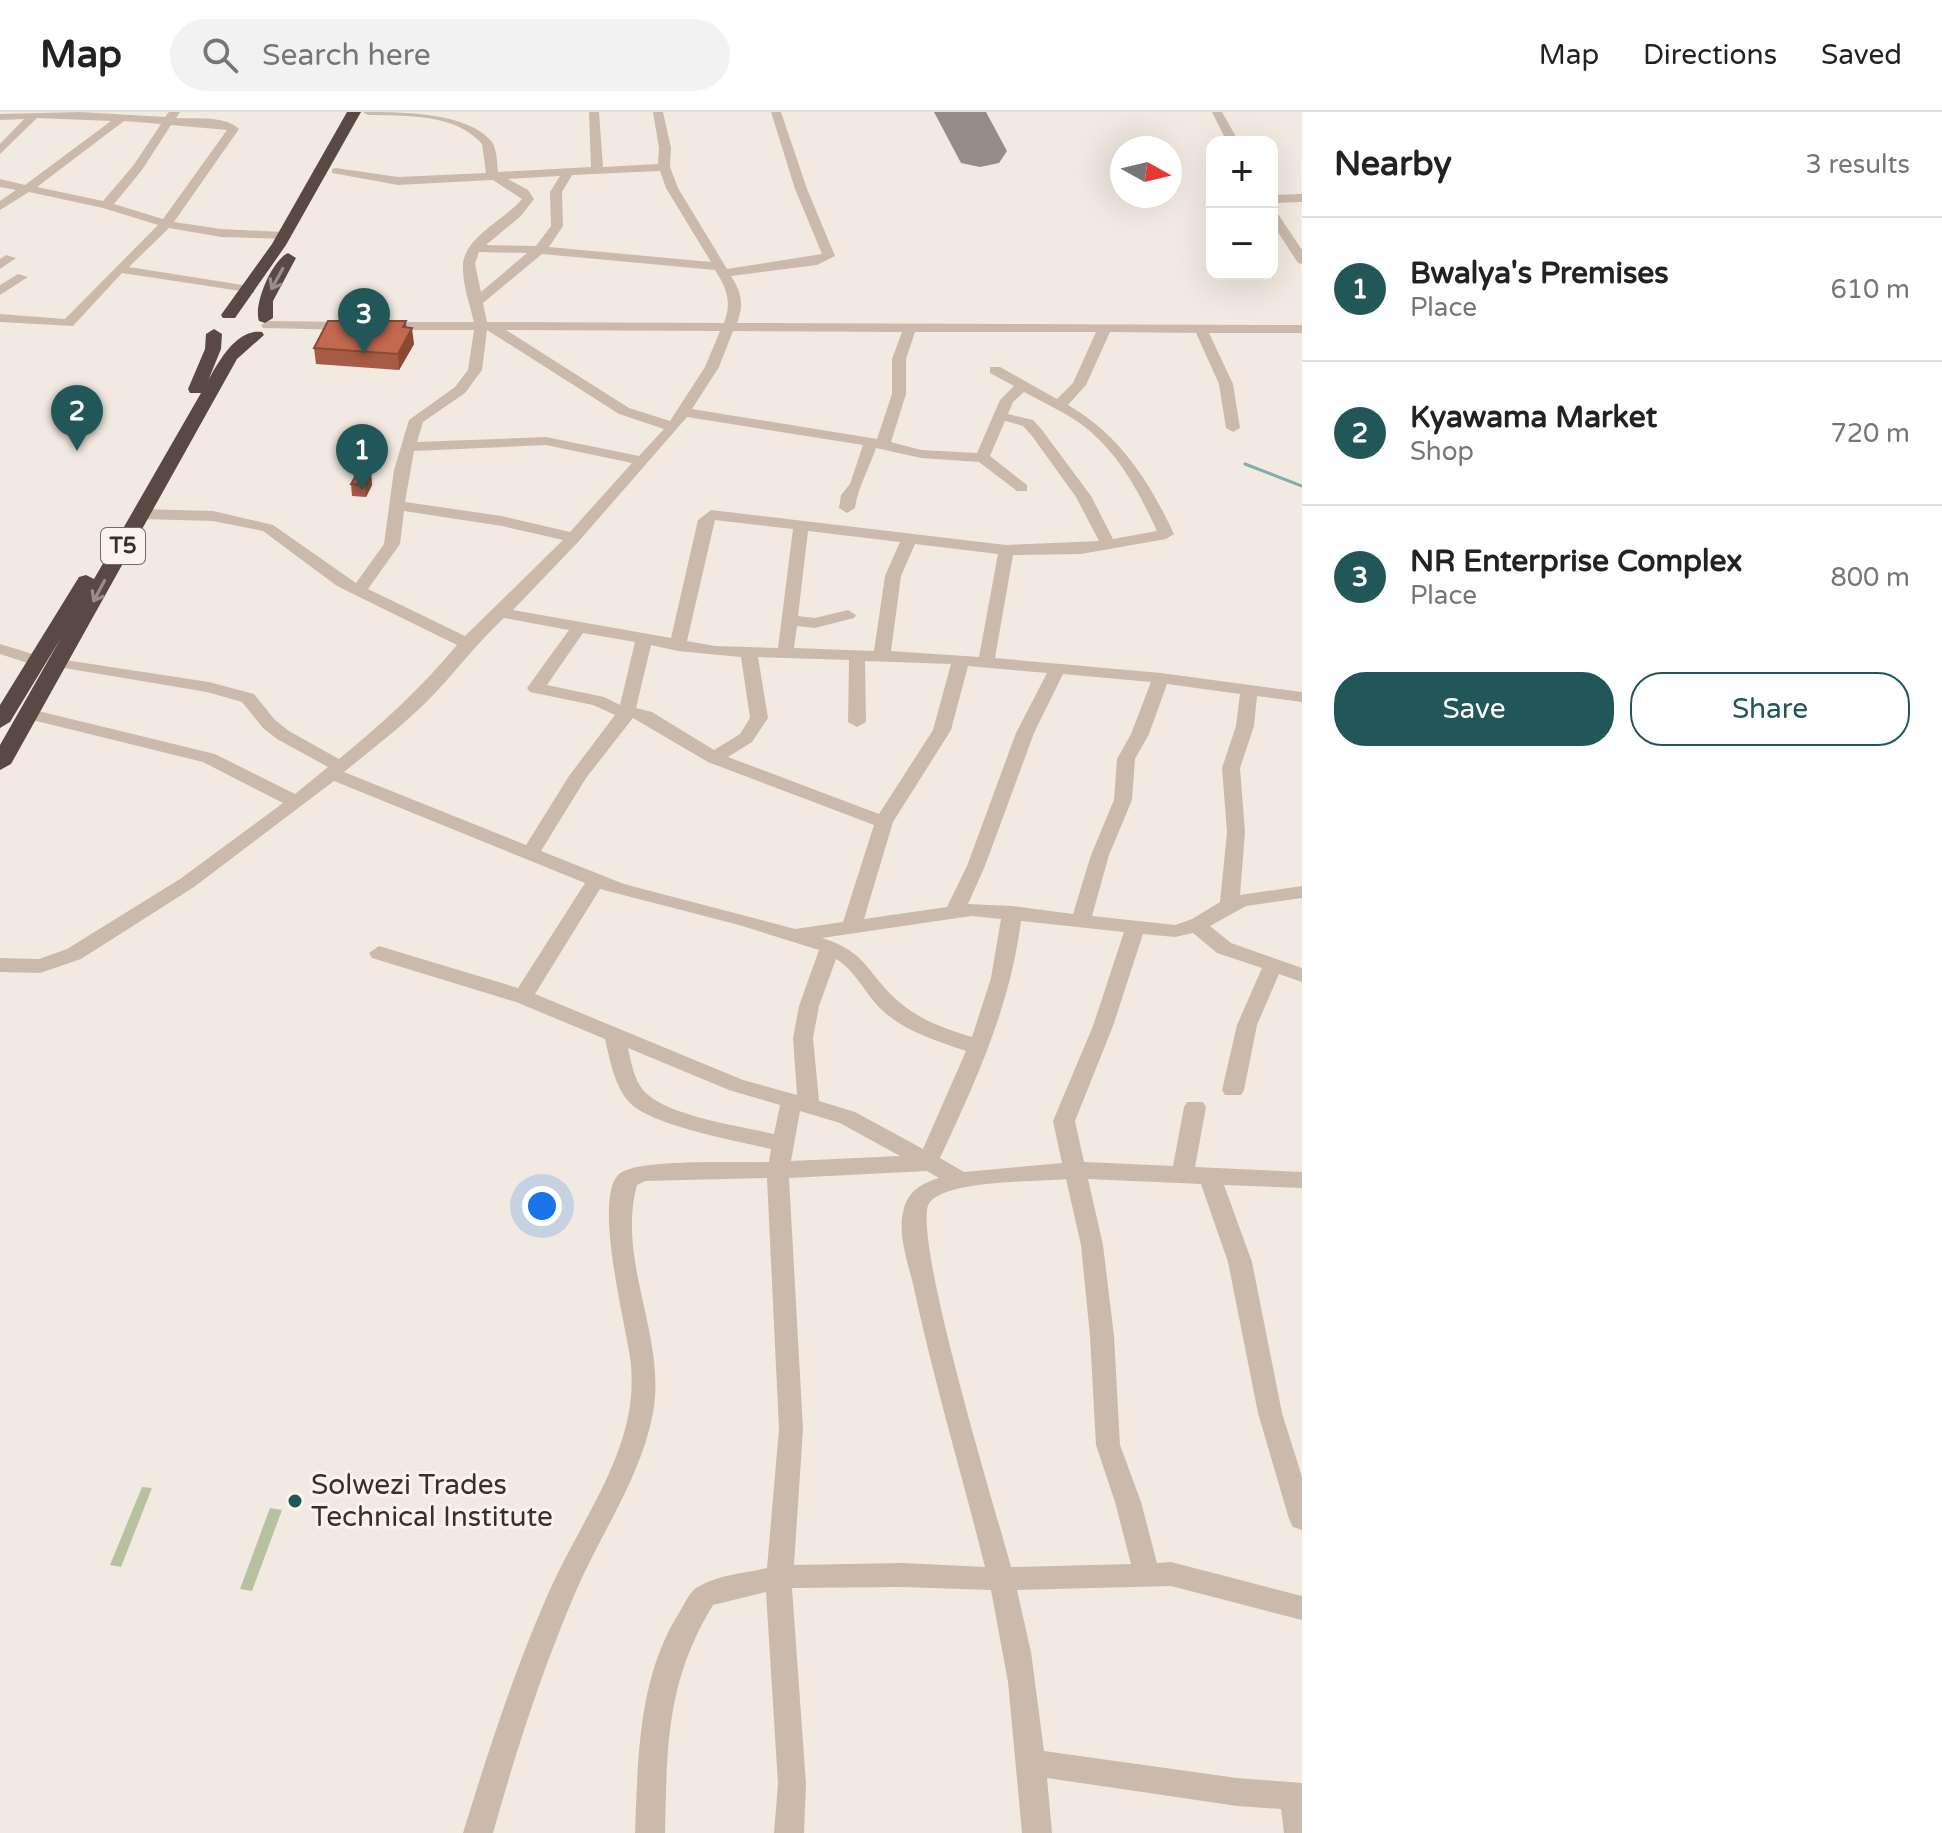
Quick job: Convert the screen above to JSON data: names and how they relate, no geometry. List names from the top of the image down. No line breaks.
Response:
{"streets":{"highway":["T5"]},"places":["Solwezi Trades Technical Institute"],"north":"right","page":{"header":"Map","search":"Search here","nav":["Map","Directions","Saved"],"heading":["Nearby","3 results"],"map_buttons":["+","−"],"list":[{"mark":"1","name":"Bwalya's Premises","note":"Place","value":"610 m"},{"mark":"2","name":"Kyawama Market","note":"Shop","value":"720 m"},{"mark":"3","name":"NR Enterprise Complex","note":"Place","value":"800 m"}],"pins":["3","2","1"],"buttons":["Save","Share"]}}
